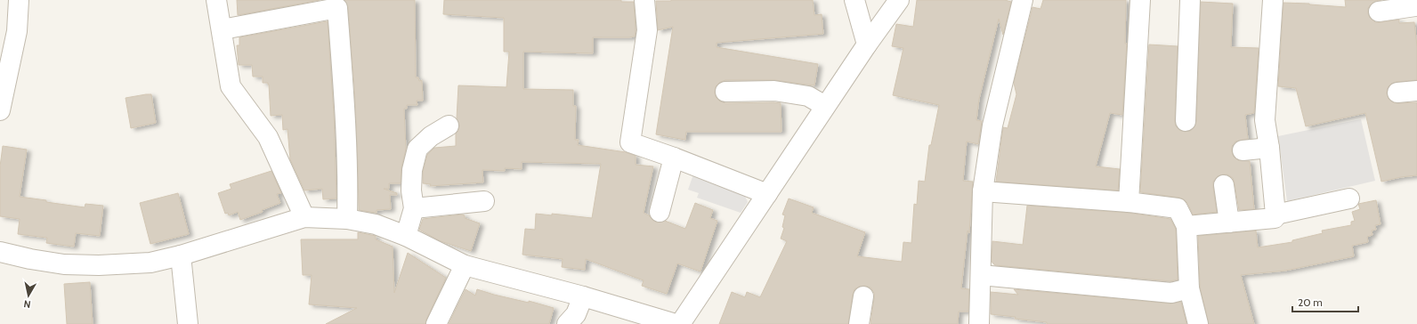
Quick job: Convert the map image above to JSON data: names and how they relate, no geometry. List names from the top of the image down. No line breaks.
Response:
{"scale_bar":"20 m","north":"bottom"}
